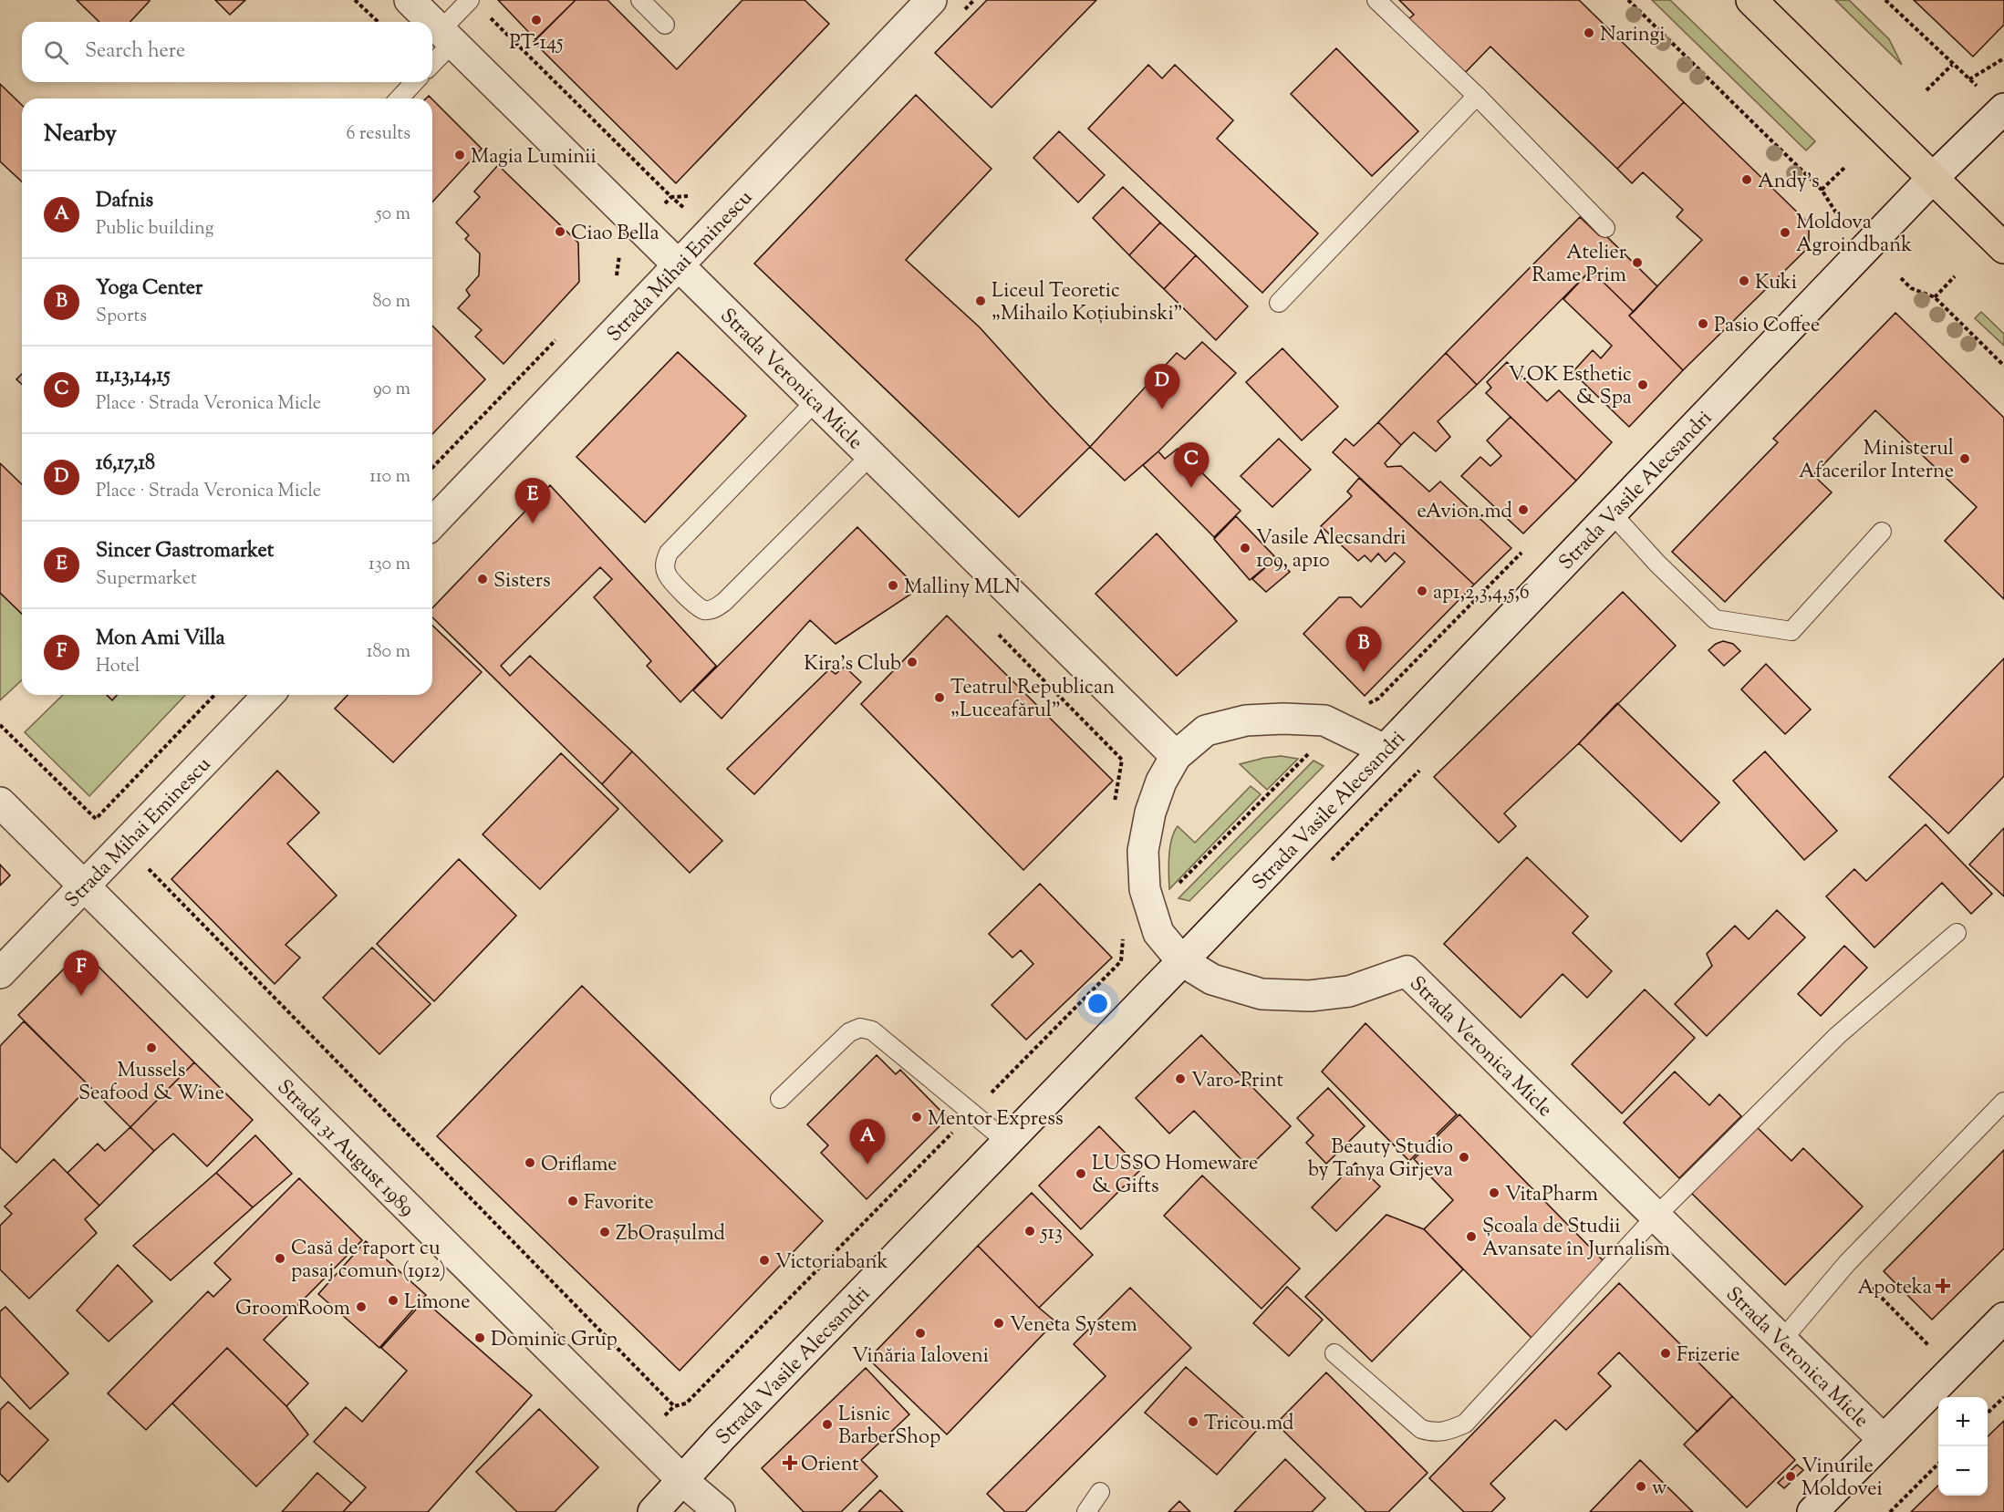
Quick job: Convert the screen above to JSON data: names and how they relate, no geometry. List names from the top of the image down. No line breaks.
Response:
{"streets":{"street":["Strada Mihai Eminescu","Strada Veronica Micle","Strada Vasile Alecsandri","Strada 31 August 1989"]},"crossings":[["Strada Mihai Eminescu","Strada Veronica Micle"],["Strada Mihai Eminescu","Strada 31 August 1989"],["Strada Veronica Micle","Strada Vasile Alecsandri"],["Strada Vasile Alecsandri","Strada 31 August 1989"]],"places":{"other":["PT-145","Naringi","Magia Luminii","Andy's","Ciao Bella","Moldova Agroindbank","Atelier Rame Prim","Kuki","Liceul Teoretic „Mihailo Koțiubinski”","Pasio Coffee","V.OK Esthetic & Spa","Ministerul Afacerilor Interne","eAvion.md","Vasile Alecsandri 109, ap10","Sisters","Malliny MLN","ap1,2,3,4,5,6","Kira's Club","Teatrul Republican „Luceafărul”","Mussels Seafood & Wine","Varo-Print","Mentor Express","Beauty Studio by Tanya Girjeva","Oriflame","LUSSO Homeware & Gifts","VitaPharm","Favorite","513","ZbOrașulmd","Școala de Studii Avansate în Jurnalism","Casă de raport cu pasaj comun (1912)","Victoriabank","Limone","GroomRoom","Veneta System","Vinăria Ialoveni","Dominic Grup","Frizerie","Tricou.md","Lisnic BarberShop","Vinurile Moldovei","w"],"health":["Apoteka","Orient"]},"page":{"search":"Search here","heading":["Nearby","6 results"],"list":[{"mark":"A","name":"Dafnis","note":"Public building","value":"50 m"},{"mark":"B","name":"Yoga Center","note":"Sports","value":"80 m"},{"mark":"C","name":"11,13,14,15","note":"Place · Strada Veronica Micle","value":"90 m"},{"mark":"D","name":"16,17,18","note":"Place · Strada Veronica Micle","value":"110 m"},{"mark":"E","name":"Sincer Gastromarket","note":"Supermarket","value":"130 m"},{"mark":"F","name":"Mon Ami Villa","note":"Hotel","value":"180 m"}],"pins":["D","C","E","B","F","A"],"map_buttons":["+","−"]}}
